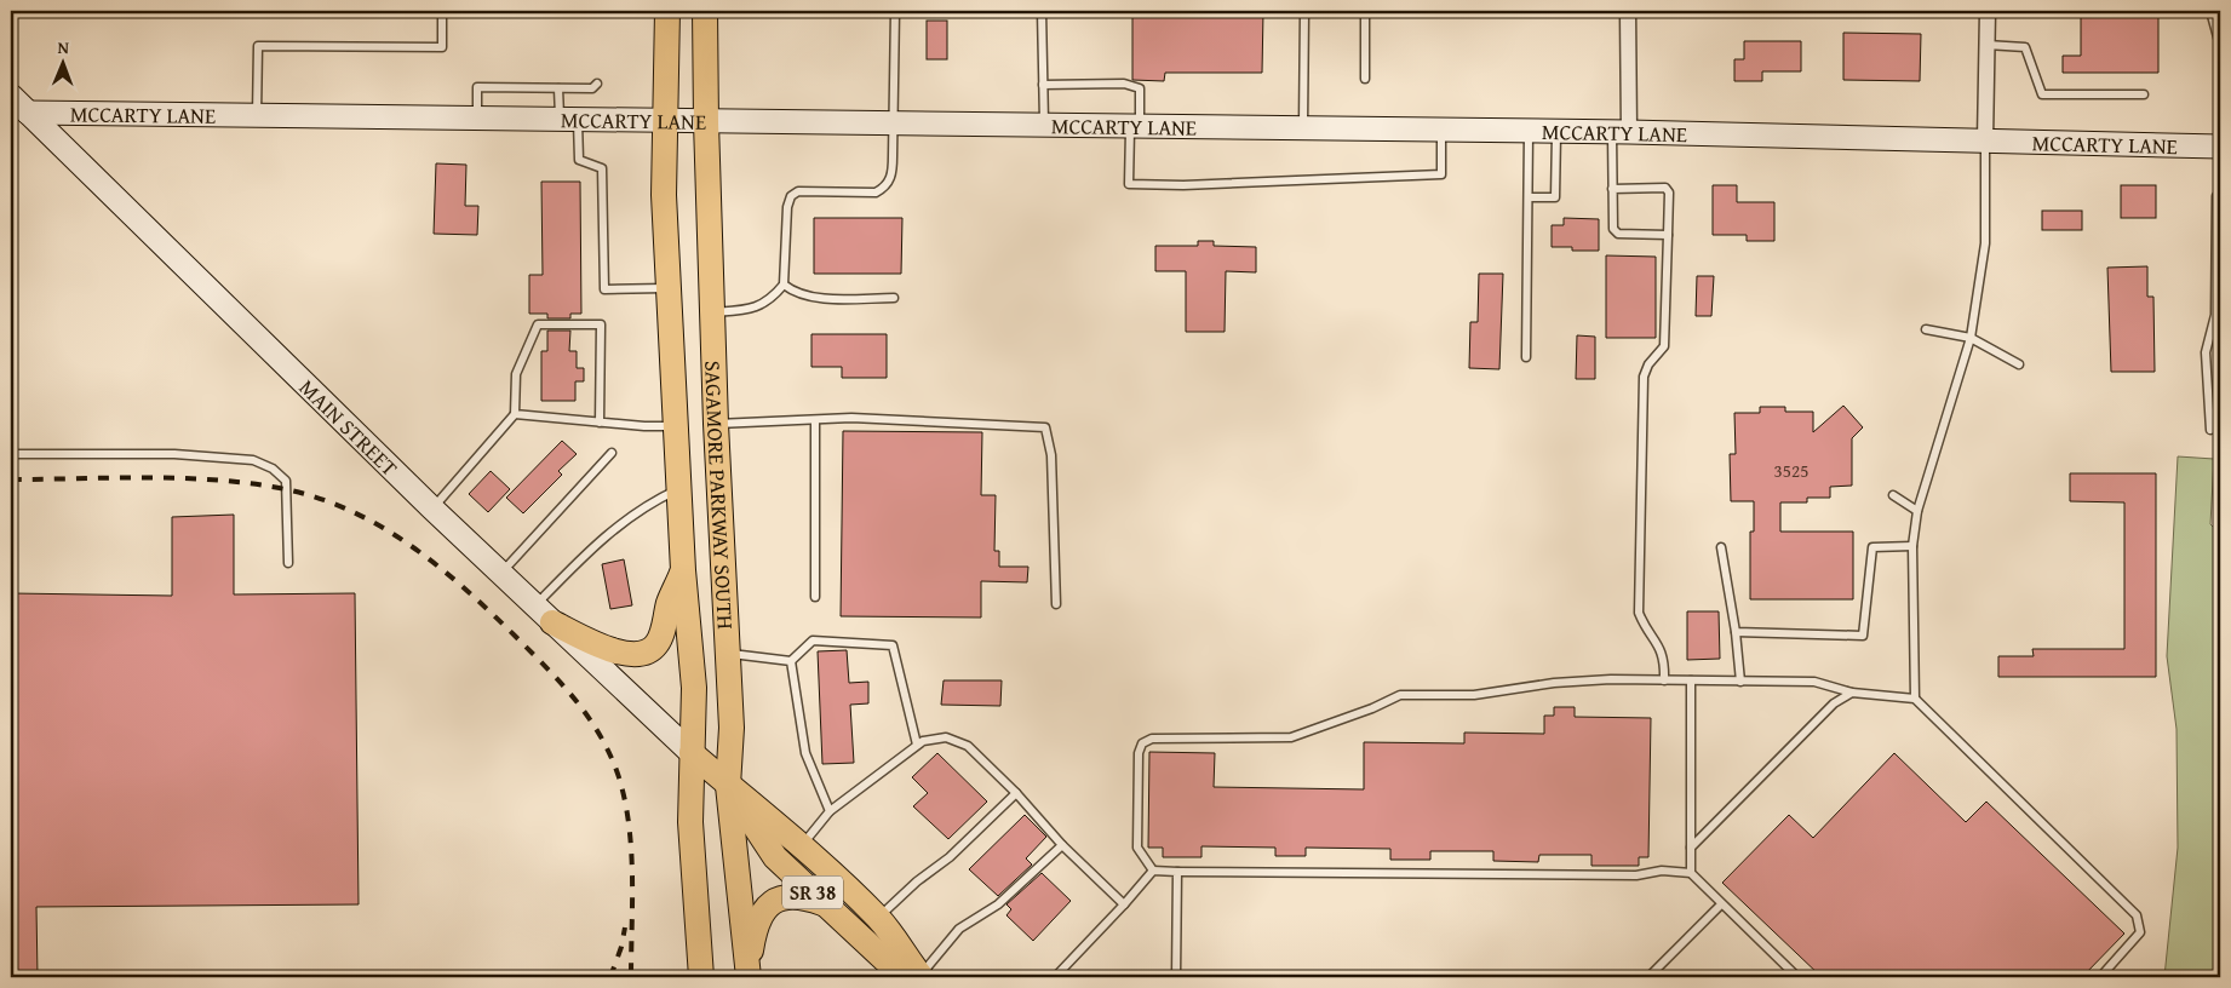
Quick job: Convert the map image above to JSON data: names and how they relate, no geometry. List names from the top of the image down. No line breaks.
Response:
{"streets":{"main road":["MCCARTY LANE","MAIN STREET","SAGAMORE PARKWAY SOUTH","SR 38"]},"crossings":[["MCCARTY LANE","MAIN STREET"],["MCCARTY LANE","SAGAMORE PARKWAY SOUTH"],["MAIN STREET","SAGAMORE PARKWAY SOUTH"],["MAIN STREET","SR 38"],["SAGAMORE PARKWAY SOUTH","SR 38"]],"house_numbers":["3525"],"north":"top"}
